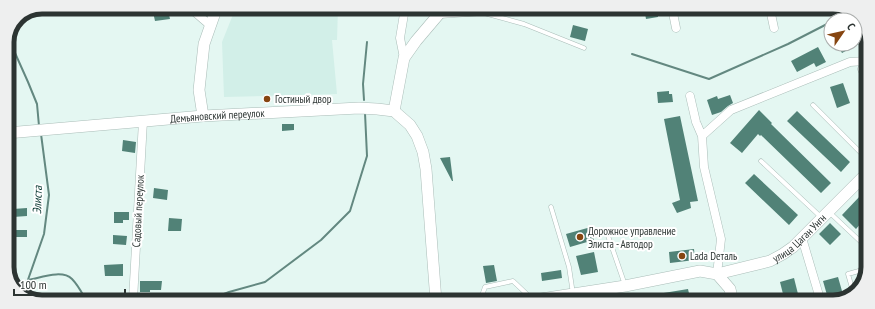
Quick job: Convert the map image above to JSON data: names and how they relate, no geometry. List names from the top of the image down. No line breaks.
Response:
{"streets":{"main road":["Демьяновский переулок","улица Цаган Унгн"],"street":["Садовый переулок"]},"crossings":[["Демьяновский переулок","Садовый переулок"]],"water":["Элиста"],"places":["Гостиный двор","Дорожное управление Элиста - Автодор","Lada Dеталь"],"scale_bar":"100 m","north":"top right"}
